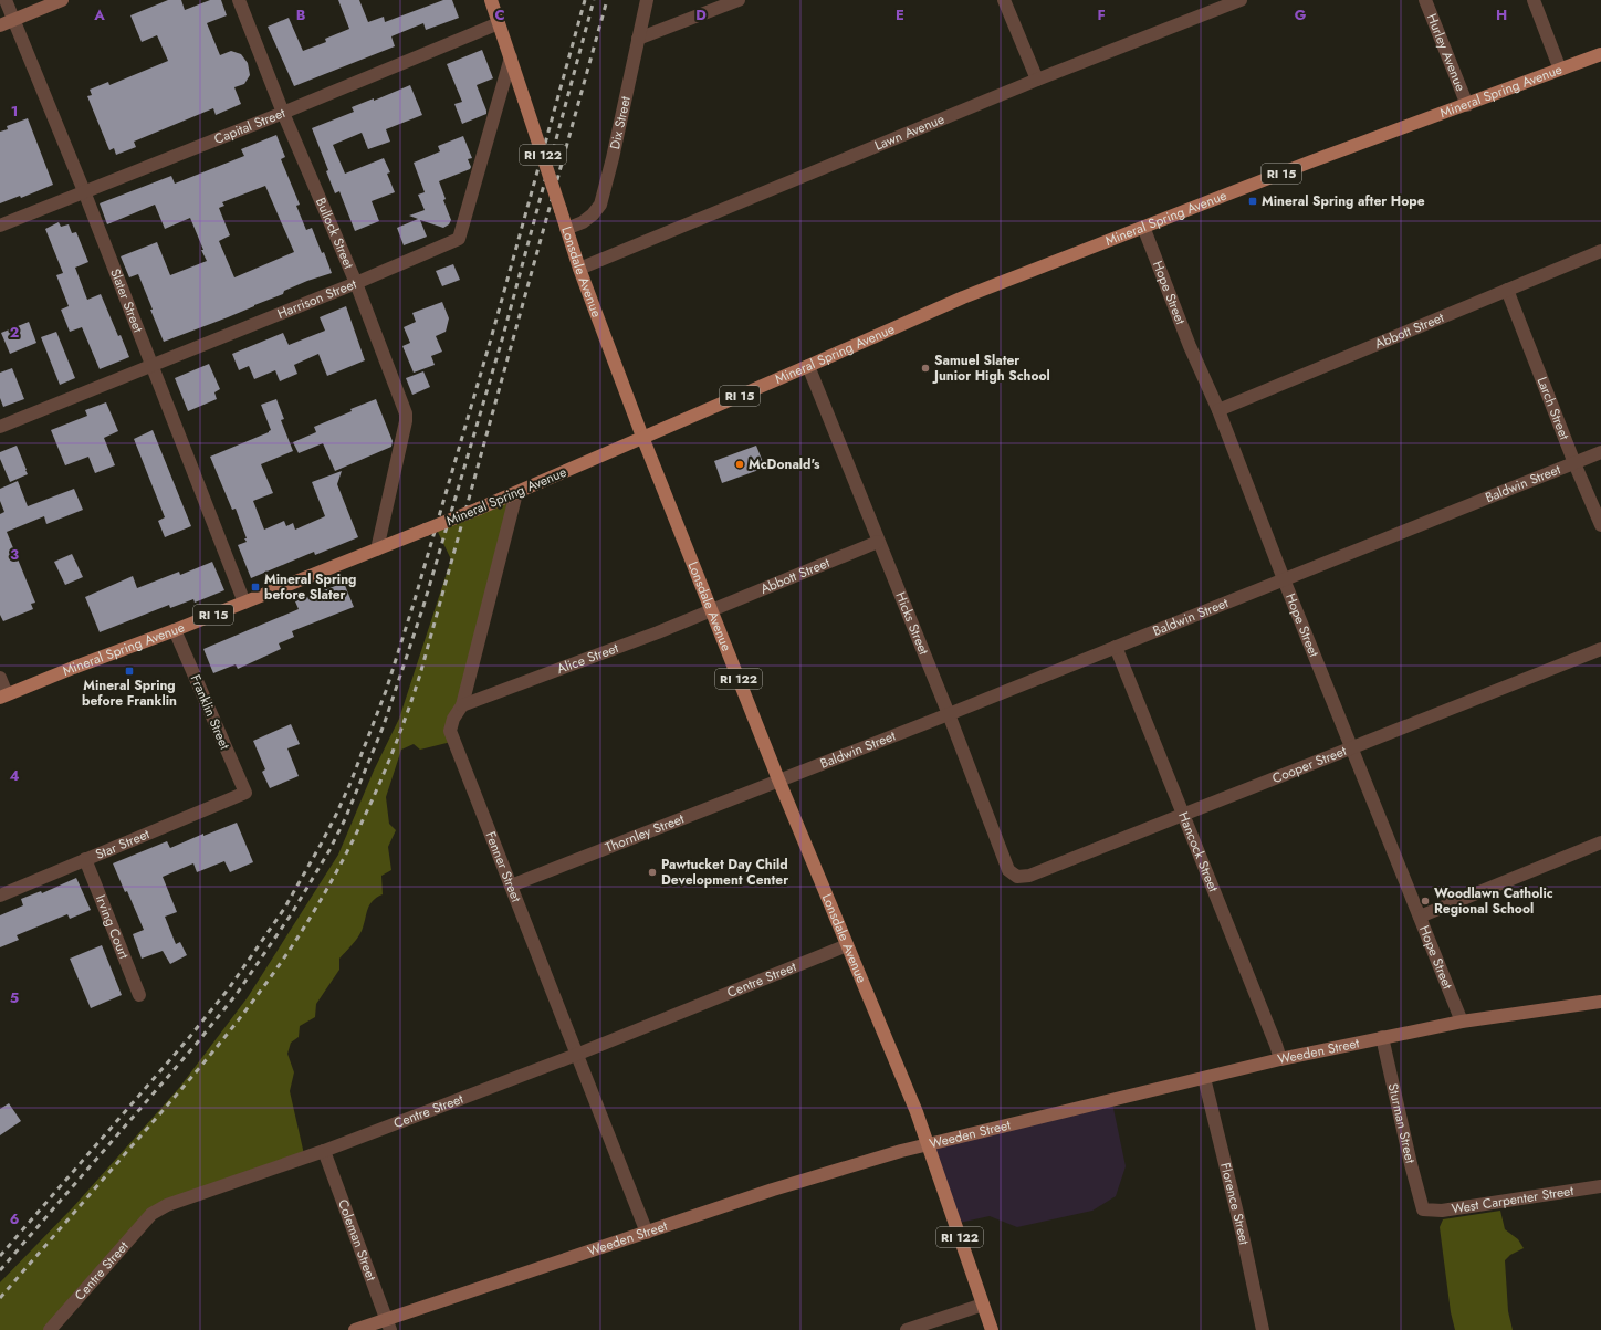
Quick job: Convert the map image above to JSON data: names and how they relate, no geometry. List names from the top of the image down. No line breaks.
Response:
{"streets":{"main road":["Mineral Spring Avenue","RI 122","RI 15","Lonsdale Avenue","Weeden Street"],"street":["Hurley Avenue","Dix Street","Capital Street","Lawn Avenue","Bullock Street","Hope Street","Harrison Street","Slater Street","Abbott Street","Larch Street","Baldwin Street","Hicks Street","Alice Street","Franklin Street","Cooper Street","Thornley Street","Star Street","Hancock Street","Fenner Street","Irving Court","Centre Street","Sturman Street","West Carpenter Street","Florence Street","Coleman Street"]},"crossings":[["Hurley Avenue","Mineral Spring Avenue"],["Mineral Spring Avenue","Bullock Street"],["Mineral Spring Avenue","Lonsdale Avenue"],["Mineral Spring Avenue","Hope Street"],["Mineral Spring Avenue","Slater Street"],["Mineral Spring Avenue","Hicks Street"],["Mineral Spring Avenue","Franklin Street"],["Mineral Spring Avenue","Fenner Street"],["Dix Street","Lonsdale Avenue"],["Capital Street","Bullock Street"],["Capital Street","Lonsdale Avenue"],["Capital Street","Slater Street"],["Lawn Avenue","Lonsdale Avenue"],["Bullock Street","Harrison Street"],["Lonsdale Avenue","Harrison Street"],["Lonsdale Avenue","Abbott Street"],["Lonsdale Avenue","Baldwin Street"],["Lonsdale Avenue","Alice Street"],["Lonsdale Avenue","Thornley Street"],["Lonsdale Avenue","Centre Street"],["Lonsdale Avenue","Weeden Street"],["Hope Street","Abbott Street"],["Hope Street","Baldwin Street"],["Hope Street","Cooper Street"],["Hope Street","Weeden Street"],["Harrison Street","Slater Street"],["Abbott Street","Larch Street"],["Abbott Street","Hicks Street"],["Abbott Street","Alice Street"],["Larch Street","Baldwin Street"],["Baldwin Street","Hicks Street"],["Baldwin Street","Thornley Street"],["Baldwin Street","Hancock Street"],["Hicks Street","Cooper Street"],["Alice Street","Fenner Street"],["Franklin Street","Star Street"],["Cooper Street","Hancock Street"],["Thornley Street","Fenner Street"],["Star Street","Irving Court"],["Hancock Street","Weeden Street"],["Fenner Street","Centre Street"],["Fenner Street","Weeden Street"],["Centre Street","Coleman Street"],["Weeden Street","Sturman Street"],["Weeden Street","Florence Street"],["Weeden Street","Coleman Street"],["Sturman Street","West Carpenter Street"]],"places":{"transit":["Mineral Spring after Hope","Mineral Spring before Slater","Mineral Spring before Franklin"],"other":["Samuel Slater Junior High School","McDonald's","Pawtucket Day Child Development Center","Woodlawn Catholic Regional School"]},"grid":{"columns":["A","B","C","D","E","F","G","H"],"rows":["1","2","3","4","5","6"]}}
